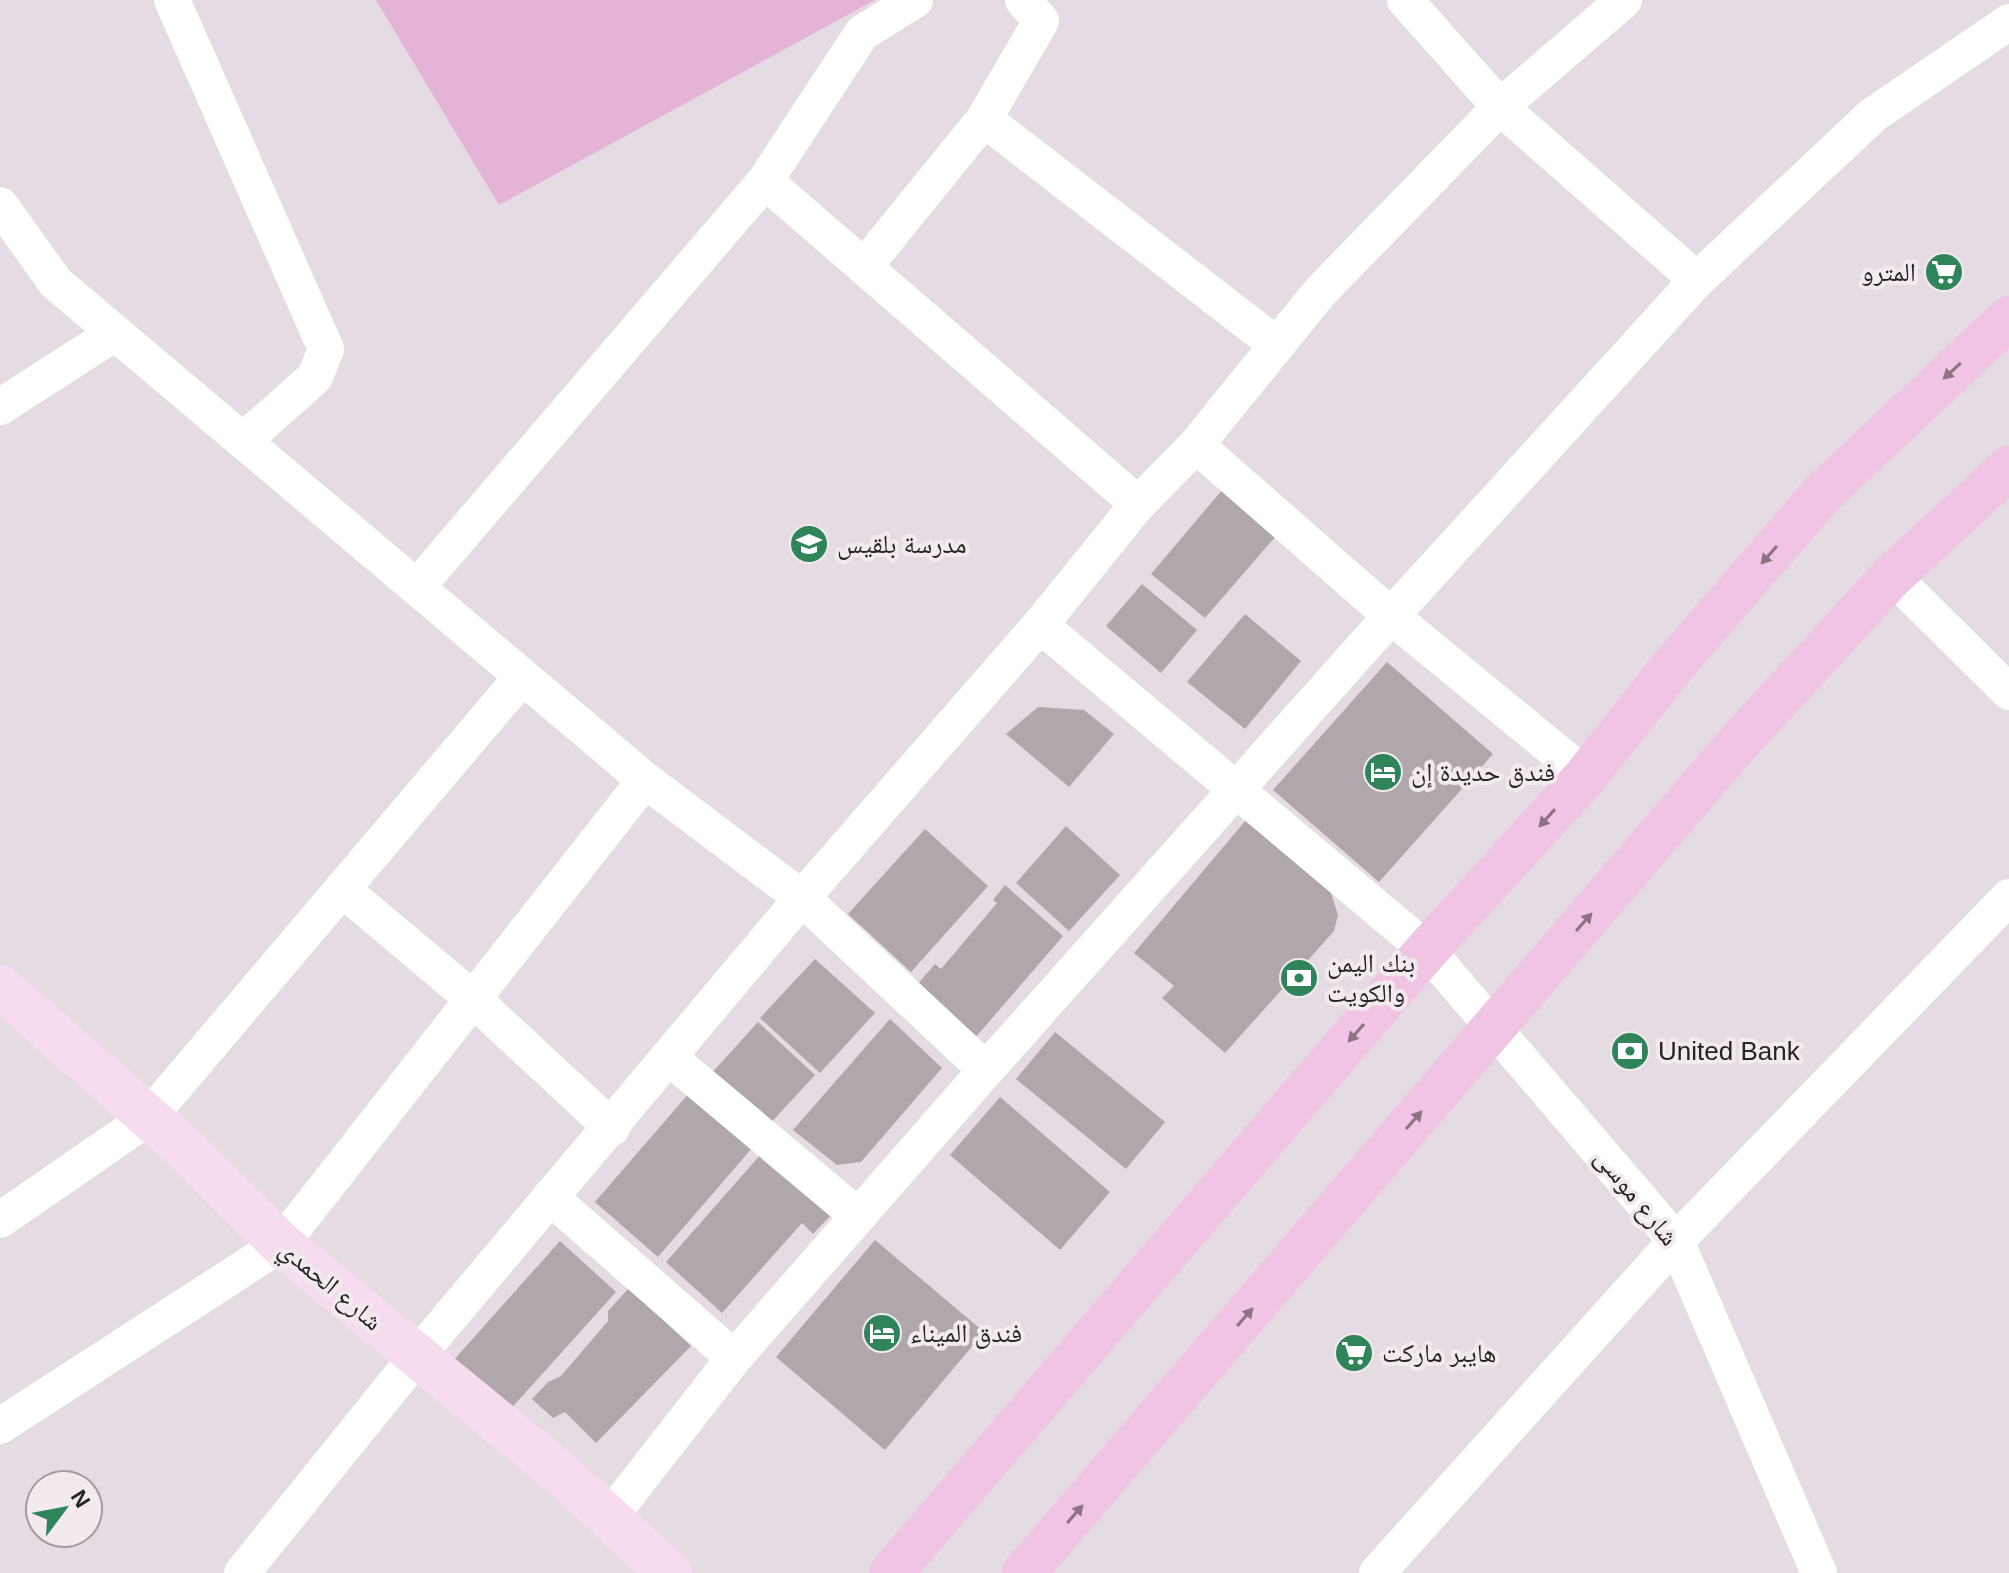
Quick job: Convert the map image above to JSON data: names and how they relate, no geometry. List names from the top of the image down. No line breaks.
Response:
{"streets":{"main road":["شارع الحمدي"],"street":["شارع موسى"]},"places":{"supermarket":["المترو","هايبر ماركت"],"school or university":["مدرسة بلقيس"],"hotel":["فندق حديدة إن","فندق الميناء"],"bank":["بنك اليمن والكويت","United Bank"]},"north":"top right"}
